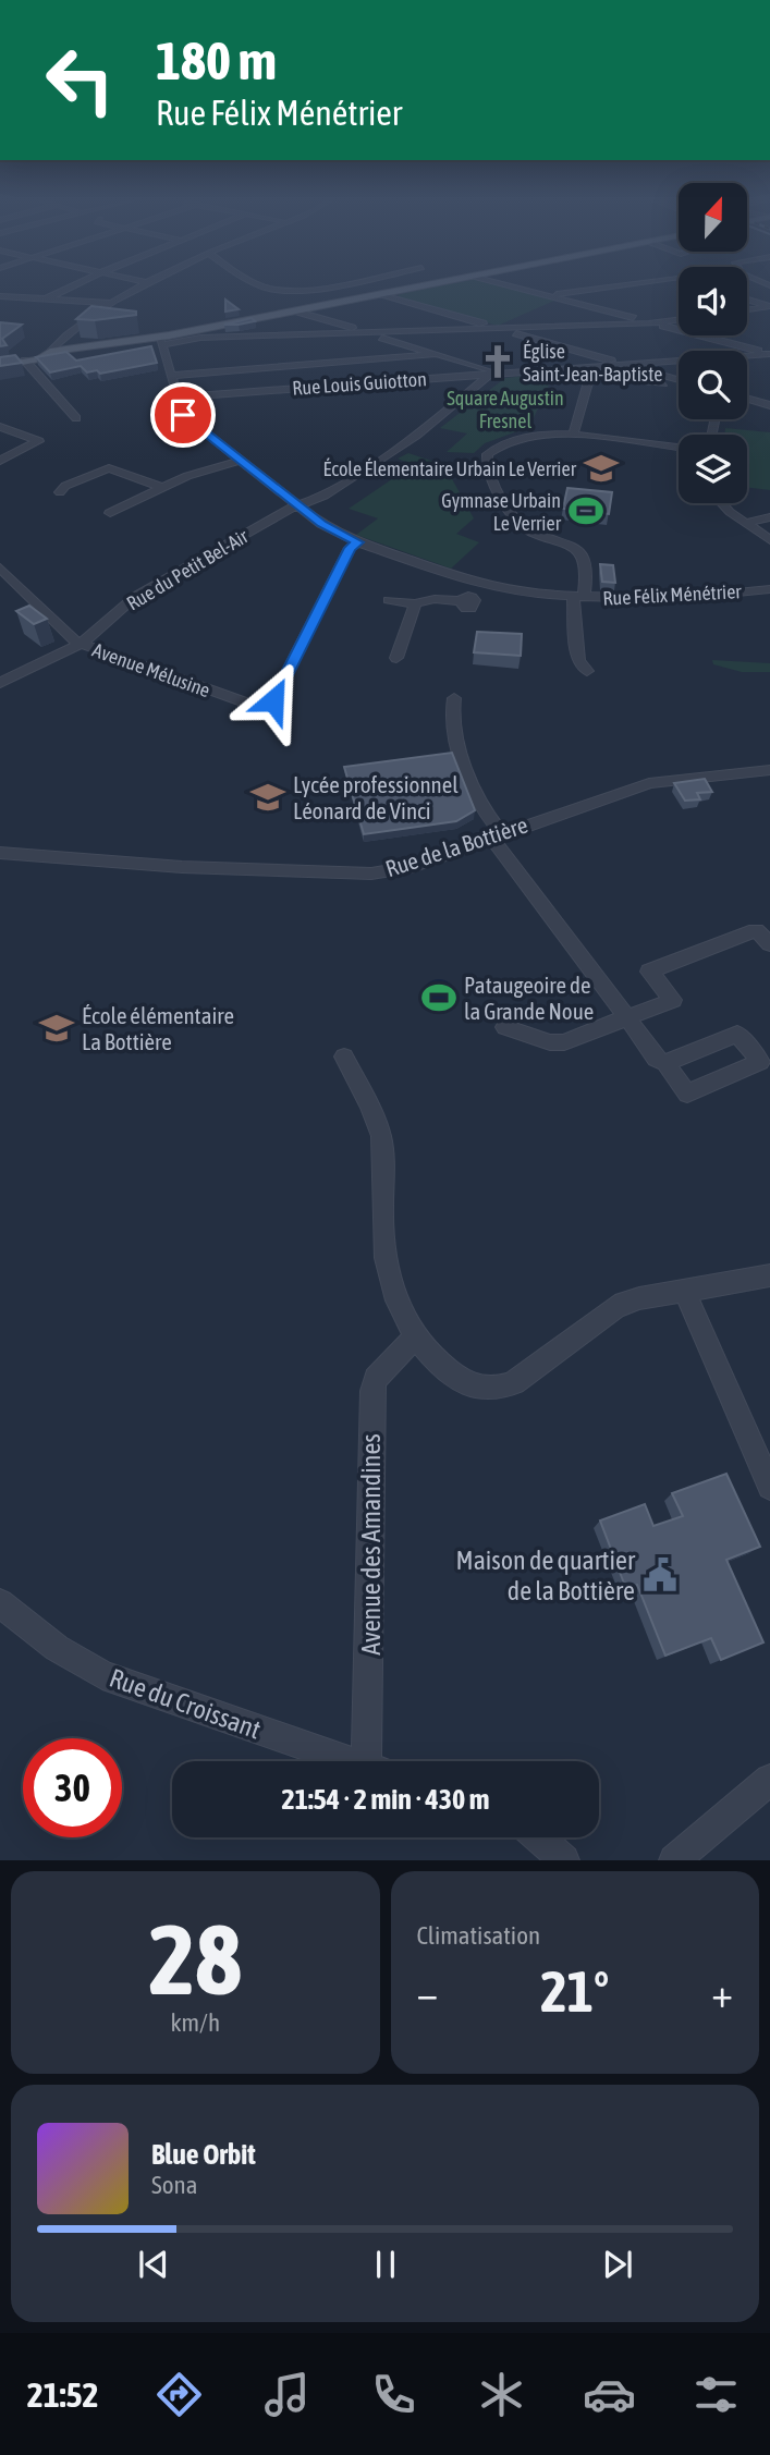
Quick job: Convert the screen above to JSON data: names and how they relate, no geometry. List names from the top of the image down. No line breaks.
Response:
{"streets":{"street":["Rue Louis Guiotton","Rue du Petit Bel-Air","Rue Félix Ménétrier","Avenue Mélusine","Rue de la Bottière","Avenue des Amandines","Rue du Croissant"]},"crossings":[["Rue Louis Guiotton","Rue du Petit Bel-Air"],["Rue Louis Guiotton","Rue Félix Ménétrier"],["Rue du Petit Bel-Air","Rue Félix Ménétrier"],["Rue du Petit Bel-Air","Avenue Mélusine"],["Rue Félix Ménétrier","Avenue Mélusine"]],"parks":["Square Augustin Fresnel"],"places":{"church":["Église Saint-Jean-Baptiste"],"school or university":["École Élementaire Urbain Le Verrier","Lycée professionnel Léonard de Vinci","École élémentaire La Bottière"],"sports":["Gymnase Urbain Le Verrier","Pataugeoire de la Grande Noue"],"public building":["Maison de quartier de la Bottière"]},"north":"top","page":{"turn":["180 m","Rue Félix Ménétrier"],"limit":"30","trip":"21:54 · 2 min · 430 m","tile":[["28","km/h"],"Climatisation"],"heat":["−","21°","+"],"song":["Blue Orbit","Sona"],"tabs":"21:52"}}
